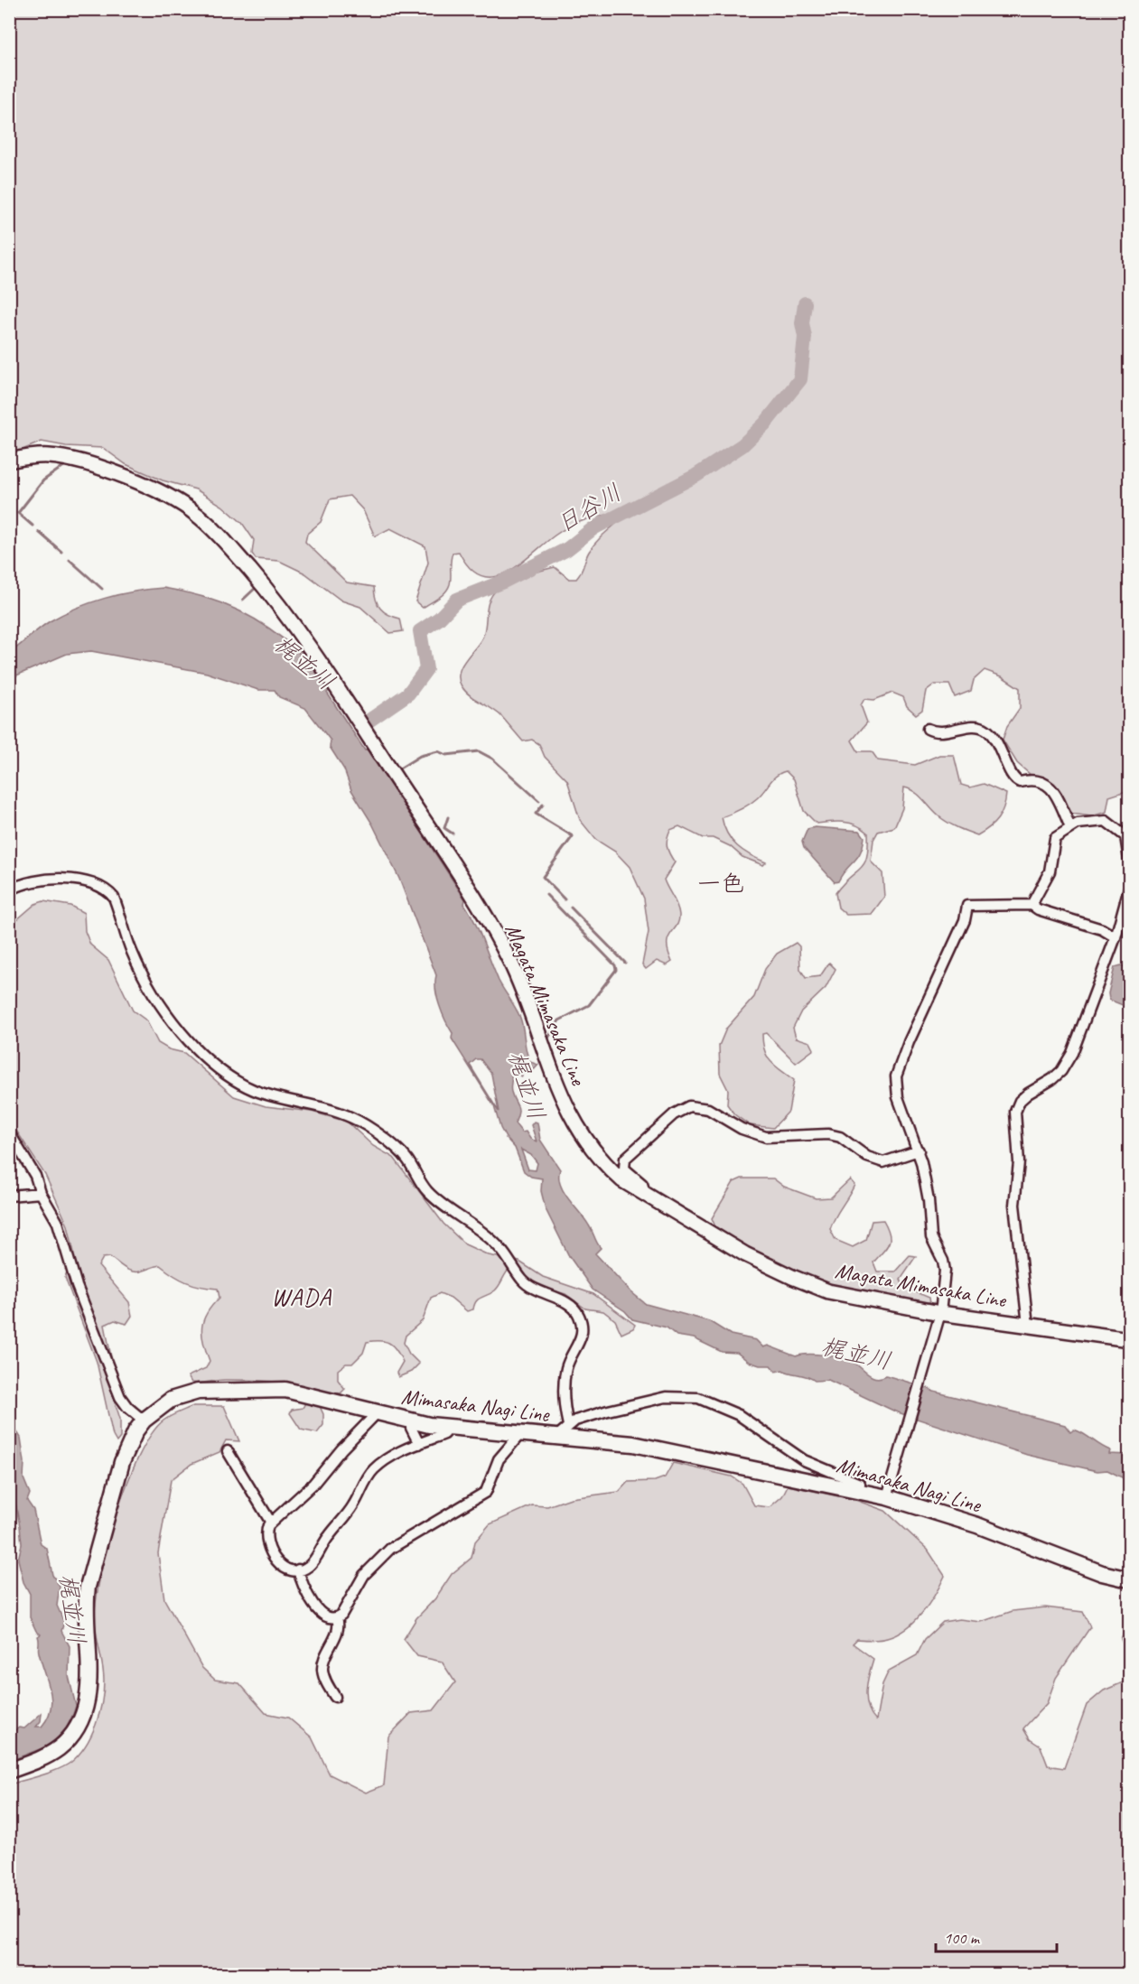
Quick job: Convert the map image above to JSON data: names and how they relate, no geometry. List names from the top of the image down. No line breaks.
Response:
{"streets":{"main road":["Magata Mimasaka Line","Mimasaka Nagi Line"]},"districts":["一色","WADA"],"water":["日谷川","梶並川"],"scale_bar":"100 m"}
